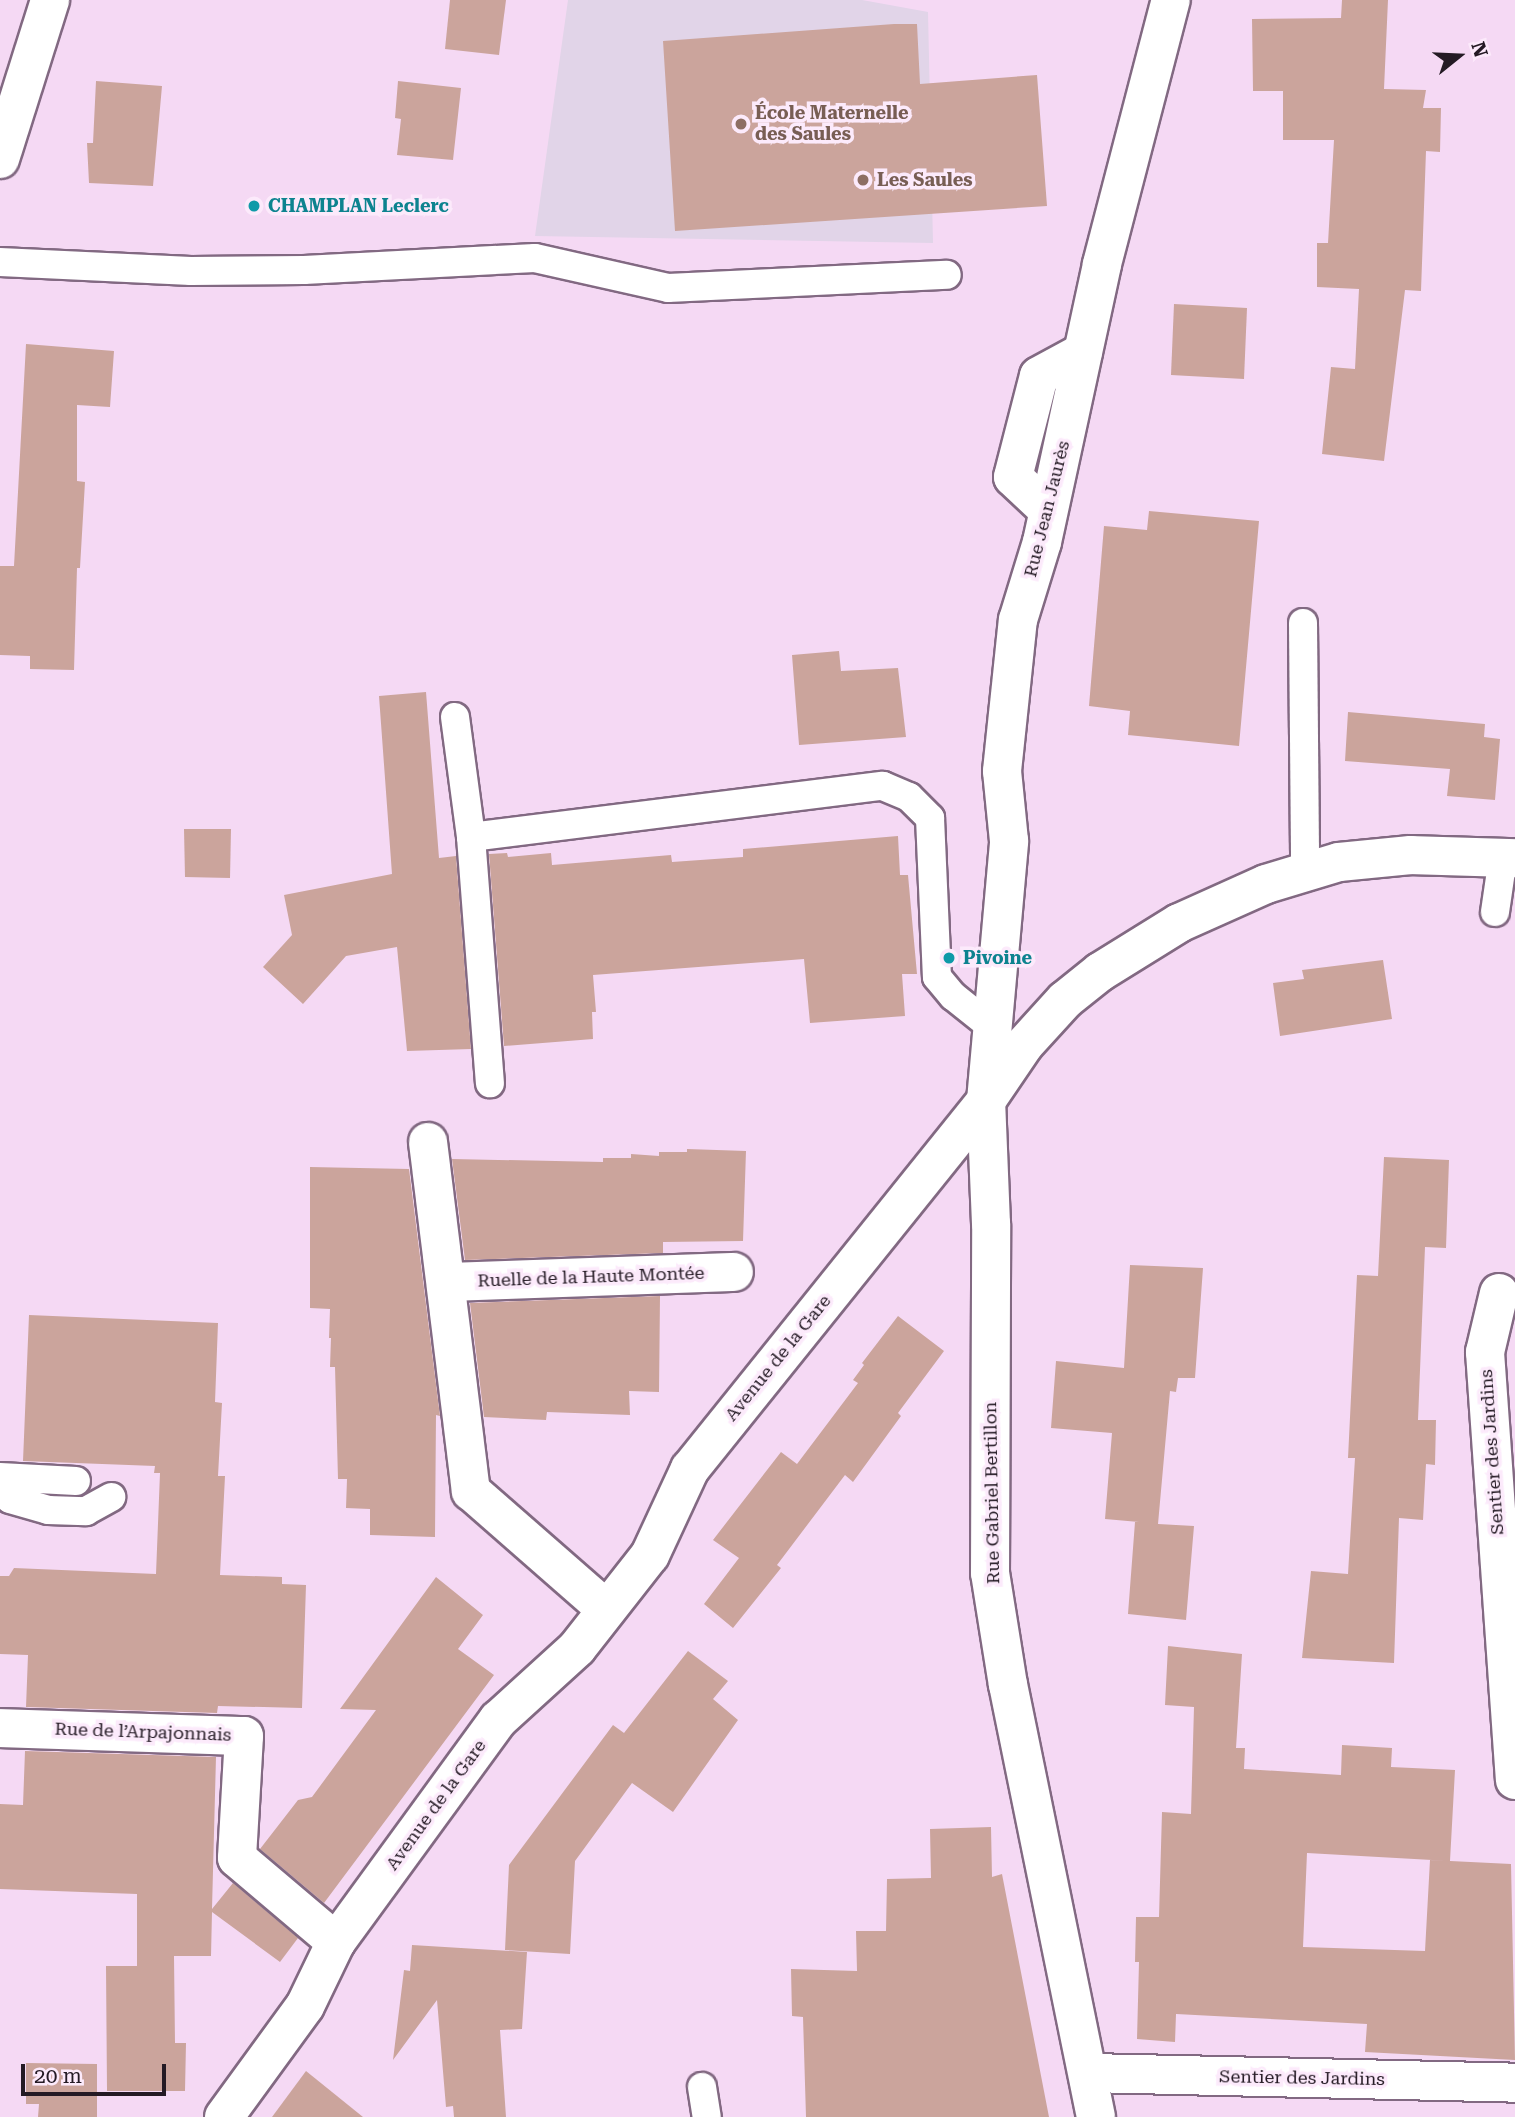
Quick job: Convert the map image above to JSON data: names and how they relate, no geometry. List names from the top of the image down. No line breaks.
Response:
{"streets":{"street":["Rue Jean Jaurès","Ruelle de la Haute Montée","Avenue de la Gare","Sentier des Jardins","Rue Gabriel Bertillon","Rue de l’Arpajonnais"]},"crossings":[["Rue Jean Jaurès","Rue Gabriel Bertillon"],["Avenue de la Gare","Rue Gabriel Bertillon"],["Avenue de la Gare","Rue de l’Arpajonnais"],["Sentier des Jardins","Rue Gabriel Bertillon"]],"places":["École Maternelle des Saules","Les Saules","CHAMPLAN Leclerc","Pivoine"],"scale_bar":"20 m","north":"right"}
